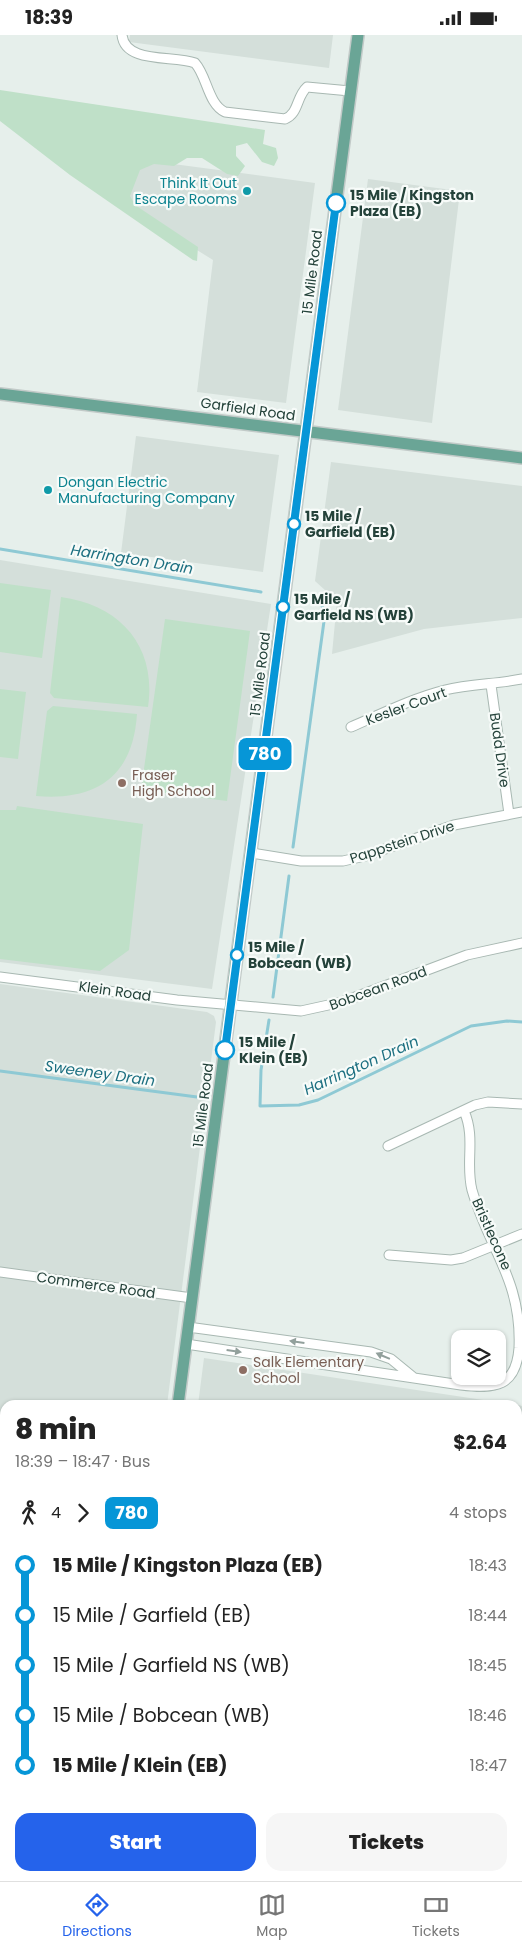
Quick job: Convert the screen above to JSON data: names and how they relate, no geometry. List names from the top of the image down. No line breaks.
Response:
{"streets":{"main road":["15 Mile Road","Garfield Road"],"street":["Kesler Court","Budd Drive","Pappstein Drive","Bobcean Road","Klein Road","Bristlecone","Commerce Road"]},"crossings":[["15 Mile Road","Garfield Road"],["15 Mile Road","Pappstein Drive"],["15 Mile Road","Bobcean Road"],["15 Mile Road","Klein Road"],["15 Mile Road","Bristlecone"],["15 Mile Road","Commerce Road"],["Kesler Court","Budd Drive"],["Budd Drive","Pappstein Drive"],["Bobcean Road","Klein Road"]],"water":["Harrington Drain","Sweeney Drain"],"places":["Think It Out Escape Rooms","15 Mile / Kingston Plaza (EB)","Dongan Electric Manufacturing Company","15 Mile / Garfield (EB)","15 Mile / Garfield NS (WB)","Fraser High School","15 Mile / Bobcean (WB)","15 Mile / Klein (EB)","Salk Elementary School"],"lines":["bus line 780"],"page":{"status":"18:39","on_map":"780","heading":["8 min","18:39 – 18:47 · Bus","$2.64"],"legs":["4","780","4 stops"],"list":[{"name":"15 Mile / Kingston Plaza (EB)","value":"18:43"},{"name":"15 Mile / Garfield (EB)","value":"18:44"},{"name":"15 Mile / Garfield NS (WB)","value":"18:45"},{"name":"15 Mile / Bobcean (WB)","value":"18:46"},{"name":"15 Mile / Klein (EB)","value":"18:47"}],"buttons":["Start","Tickets"],"tabs":["Directions","Map","Tickets"]}}
